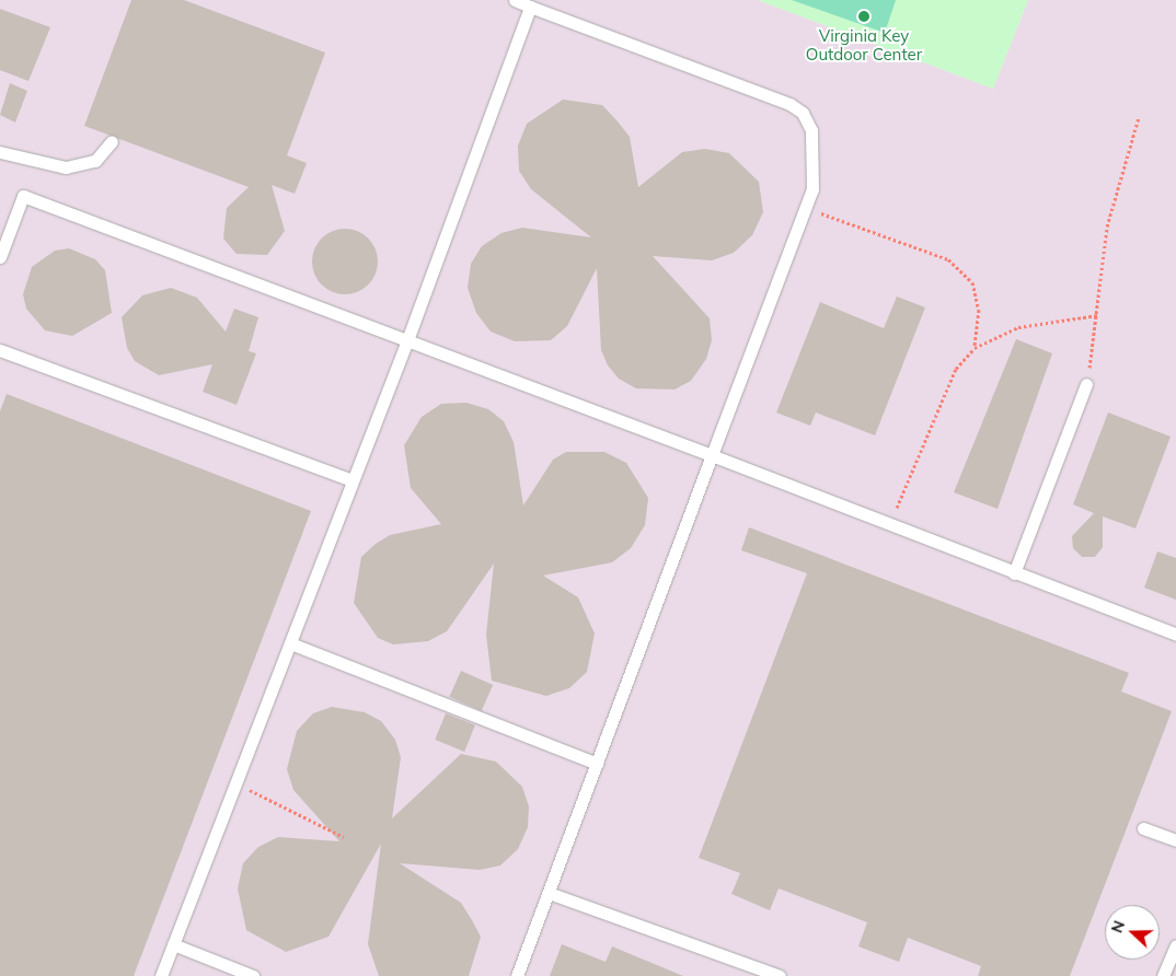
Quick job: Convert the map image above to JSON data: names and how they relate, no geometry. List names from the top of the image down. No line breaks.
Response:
{"places":["Virginia Key Outdoor Center"],"north":"left"}
